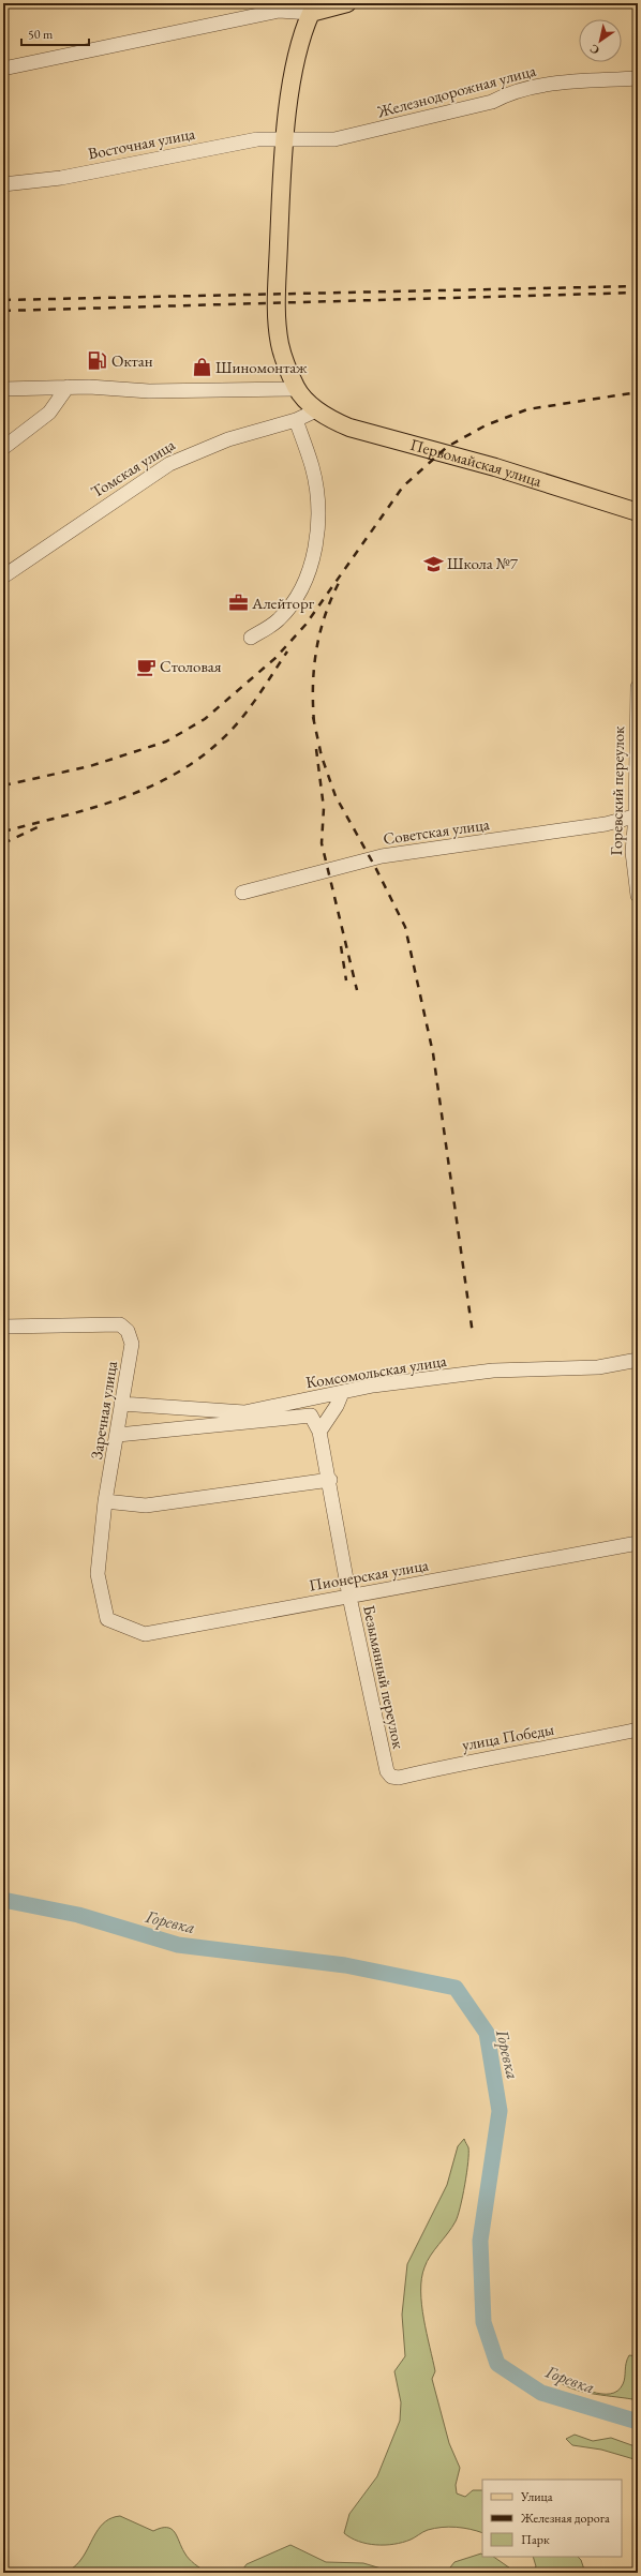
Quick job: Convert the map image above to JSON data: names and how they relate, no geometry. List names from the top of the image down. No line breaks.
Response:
{"streets":{"main road":["Первомайская улица"],"street":["Железнодорожная улица","Восточная улица","Томская улица","Горевский переулок","Советская улица","Комсомольская улица","Заречная улица","Пионерская улица","Безымянный переулок","улица Победы"]},"crossings":[["Железнодорожная улица","Восточная улица"],["Горевский переулок","Советская улица"],["Комсомольская улица","Заречная улица"],["Заречная улица","Пионерская улица"],["Пионерская улица","Безымянный переулок"],["Безымянный переулок","улица Победы"]],"water":["Горевка"],"places":{"fuel station":["Октан"],"shop":["Шиномонтаж"],"school or university":["Школа №7"],"office":["Алейторг"],"cafe":["Столовая"]},"legend":["Улица","Железная дорога","Парк"],"scale_bar":"50 m","north":"bottom left"}
